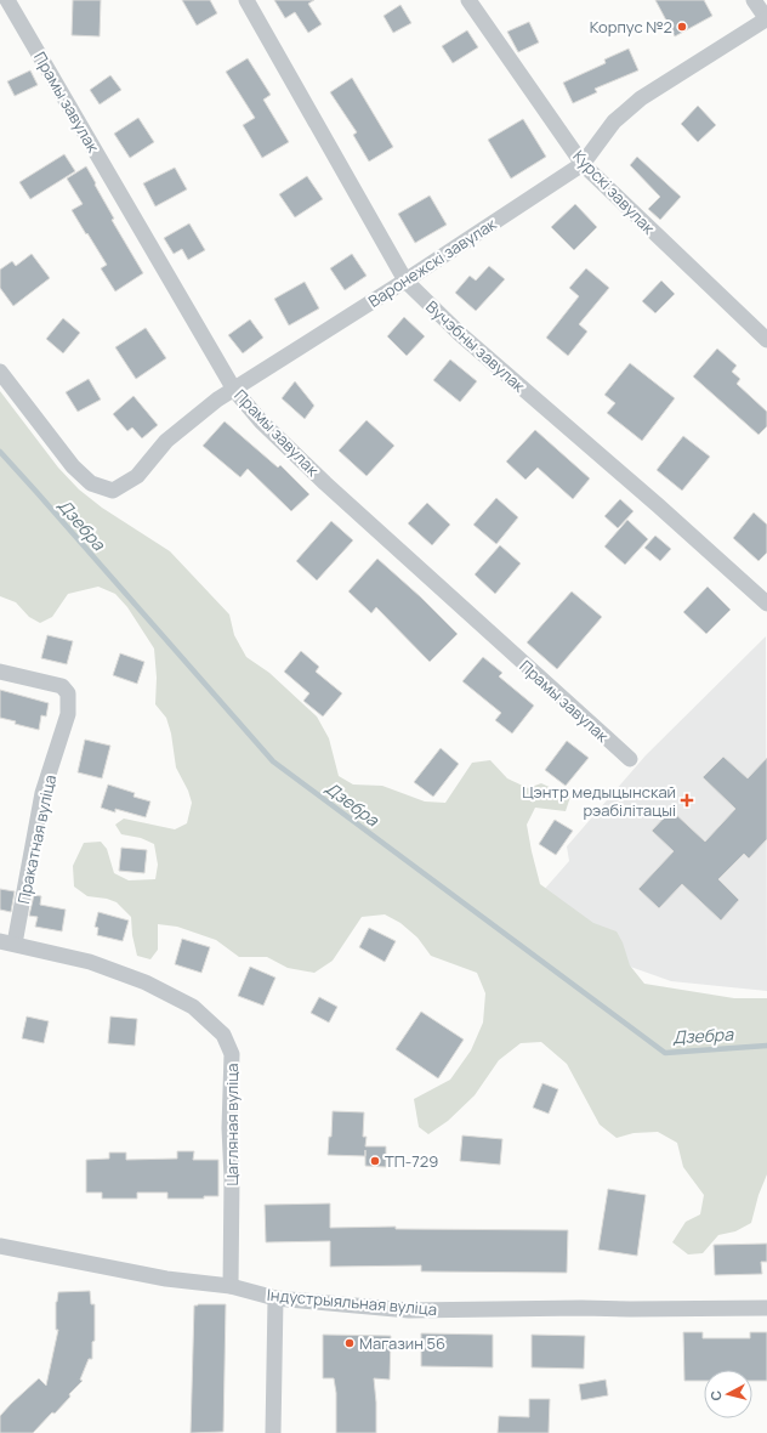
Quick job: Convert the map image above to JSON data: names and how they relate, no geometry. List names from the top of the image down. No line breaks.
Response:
{"streets":{"street":["Прамы завулак","Курскі завулак","Варонежскі завулак","Вучэбны завулак","Пракатная вуліца","Цагляная вуліца","Індустрыяльная вуліца"]},"crossings":[["Прамы завулак","Варонежскі завулак"],["Курскі завулак","Варонежскі завулак"],["Варонежскі завулак","Вучэбны завулак"],["Пракатная вуліца","Цагляная вуліца"],["Цагляная вуліца","Індустрыяльная вуліца"]],"water":["Дзебра"],"places":{"other":["Корпус №2","ТП-729","Магазин 56"],"health":["Цэнтр медыцынскай рэабілітацыі"]},"north":"left"}
